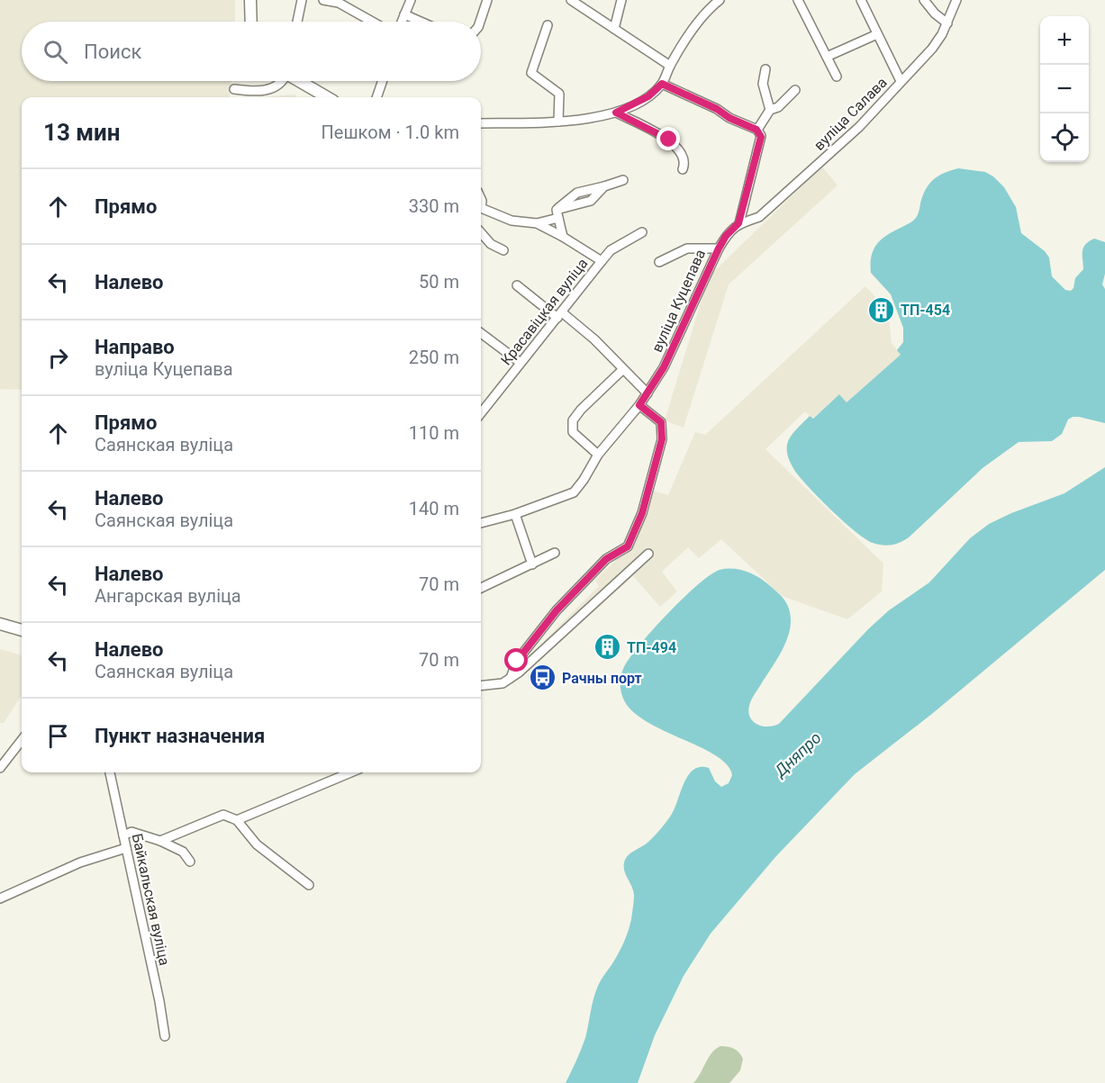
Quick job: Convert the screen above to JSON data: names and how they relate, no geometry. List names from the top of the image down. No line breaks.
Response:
{"streets":{"street":["вуліца Салава","вуліца Куцепава","Красавіцкая вуліца","Байкальская вуліца"]},"crossings":[["вуліца Салава","вуліца Куцепава"]],"water":["Дняпро"],"places":{"building":["ТП-454","ТП-494"],"bus stop":["Рачны порт"]},"page":{"map_buttons":["+","−"],"search":"Поиск","heading":["13 мин","Пешком · 1.0 km"],"list":[["Прямо","330 m"],["Налево","50 m"],["Направо","вуліца Куцепава","250 m"],["Прямо","Саянская вуліца","110 m"],["Налево","Саянская вуліца","140 m"],["Налево","Ангарская вуліца","70 m"],["Налево","Саянская вуліца","70 m"],"Пункт назначения"]}}
